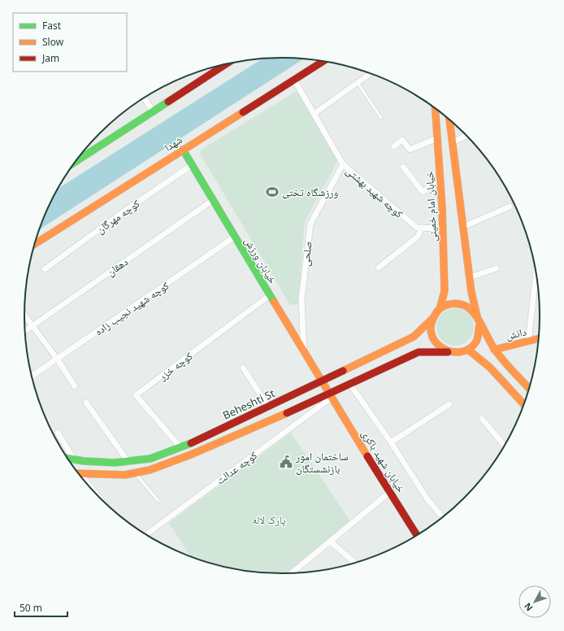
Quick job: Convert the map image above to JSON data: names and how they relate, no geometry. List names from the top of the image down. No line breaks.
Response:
{"streets":{"main road":["شهدا","خیابان امام خمینی","خیابان ورزش","دانش","Beheshti St","خیابان شهید باکری"],"street":["کوچه شهید بهشتی","کوچه مهرگان","صلحی","دهقان","کوچه شهید نجیب زاده","کوچه خزر","کوچه عدالت"]},"crossings":[["شهدا","کوچه شهید بهشتی"],["شهدا","خیابان ورزش"],["کوچه شهید بهشتی","خیابان امام خمینی"],["کوچه شهید بهشتی","صلحی"],["خیابان امام خمینی","Beheshti St"],["کوچه مهرگان","خیابان ورزش"],["صلحی","خیابان ورزش"],["خیابان ورزش","دهقان"],["خیابان ورزش","کوچه شهید نجیب زاده"],["خیابان ورزش","کوچه خزر"],["خیابان ورزش","Beheshti St"],["خیابان ورزش","خیابان شهید باکری"],["کوچه خزر","Beheshti St"],["Beheshti St","خیابان شهید باکری"],["خیابان شهید باکری","کوچه عدالت"]],"parks":["پارک لاله"],"places":{"sports":["ورزشگاه تختی"],"public building":["ساختمان امور بازنشستگان"]},"legend":["Fast","Slow","Jam"],"scale_bar":"50 m","north":"bottom left"}
